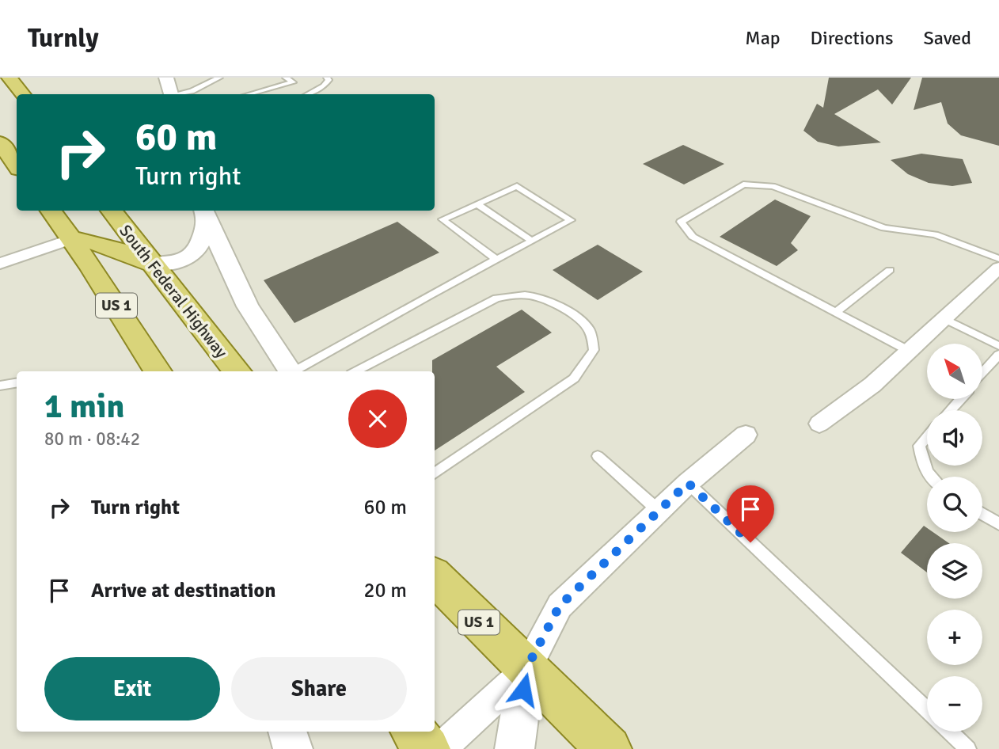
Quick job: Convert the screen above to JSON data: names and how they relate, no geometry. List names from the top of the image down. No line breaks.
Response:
{"streets":{"main road":["South Federal Highway","US 1"]},"north":"top left","page":{"header":"Turnly","nav":["Map","Directions","Saved"],"turn":["60 m","Turn right"],"map_buttons":["+","−"],"heading":["1 min","80 m · 08:42"],"list":[{"name":"Turn right","value":"60 m"},{"name":"Arrive at destination","value":"20 m"}],"buttons":["Exit","Share"]}}
